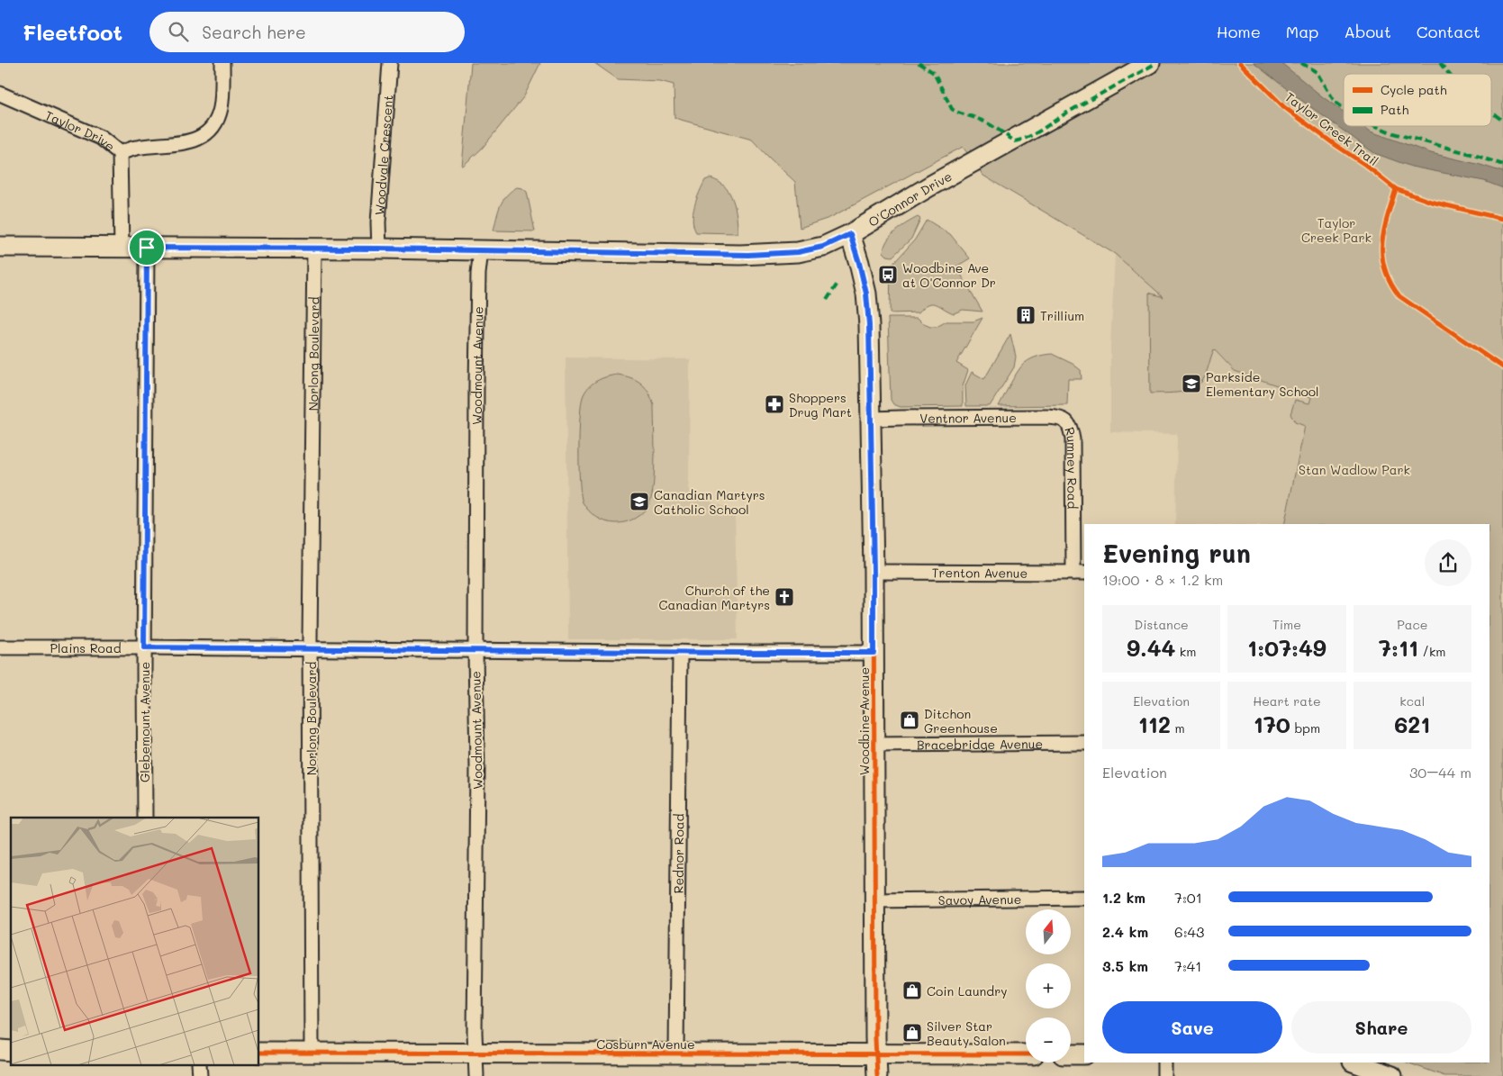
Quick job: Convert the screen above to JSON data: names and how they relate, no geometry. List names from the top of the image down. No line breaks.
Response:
{"streets":{"main road":["O'Connor Drive","Woodbine Avenue","Cosburn Avenue"],"street":["Taylor Drive","Woodvale Crescent","Norlong Boulevard","Woodmount Avenue","Ventnor Avenue","Rumney Road","Trenton Avenue","Plains Road","Glebemount Avenue","Bracebridge Avenue","Rednor Road","Savoy Avenue"],"cycle path":["Taylor Creek Trail"]},"crossings":[["Taylor Drive","O'Connor Drive"],["Woodvale Crescent","O'Connor Drive"],["O'Connor Drive","Norlong Boulevard"],["O'Connor Drive","Woodmount Avenue"],["O'Connor Drive","Woodbine Avenue"],["O'Connor Drive","Glebemount Avenue"],["Norlong Boulevard","Plains Road"],["Norlong Boulevard","Cosburn Avenue"],["Woodmount Avenue","Plains Road"],["Woodmount Avenue","Cosburn Avenue"],["Ventnor Avenue","Rumney Road"],["Ventnor Avenue","Woodbine Avenue"],["Rumney Road","Trenton Avenue"],["Trenton Avenue","Woodbine Avenue"],["Plains Road","Woodbine Avenue"],["Plains Road","Glebemount Avenue"],["Plains Road","Rednor Road"],["Woodbine Avenue","Bracebridge Avenue"],["Woodbine Avenue","Savoy Avenue"],["Woodbine Avenue","Cosburn Avenue"],["Rednor Road","Cosburn Avenue"]],"parks":["Taylor Creek Park","Stan Wadlow Park"],"places":{"bus stop":["Woodbine Ave at O'Connor Dr"],"building":["Trillium"],"school or university":["Parkside Elementary School","Canadian Martyrs Catholic School"],"pharmacy":["Shoppers Drug Mart"],"church":["Church of the Canadian Martyrs"],"shop":["Ditchon Greenhouse","Coin Laundry","Silver Star Beauty Salon"]},"legend":["Cycle path","Path"],"north":"top","page":{"header":"Fleetfoot","search":"Search here","nav":["Home","Map","About","Contact"],"heading":["Evening run","19:00 · 8 × 1.2 km"],"stats":[["Distance","9.44 km"],["Time","1:07:49"],["Pace","7:11 /km"],["Elevation","112 m"],["Heart rate","170 bpm"],["kcal","621"]],"chart":["Elevation","30–44 m"],"list":[{"name":"1.2 km","note":"7:01"},{"name":"2.4 km","note":"6:43"},{"name":"3.5 km","note":"7:41"}],"map_buttons":["+","−"],"buttons":["Save","Share"]}}
